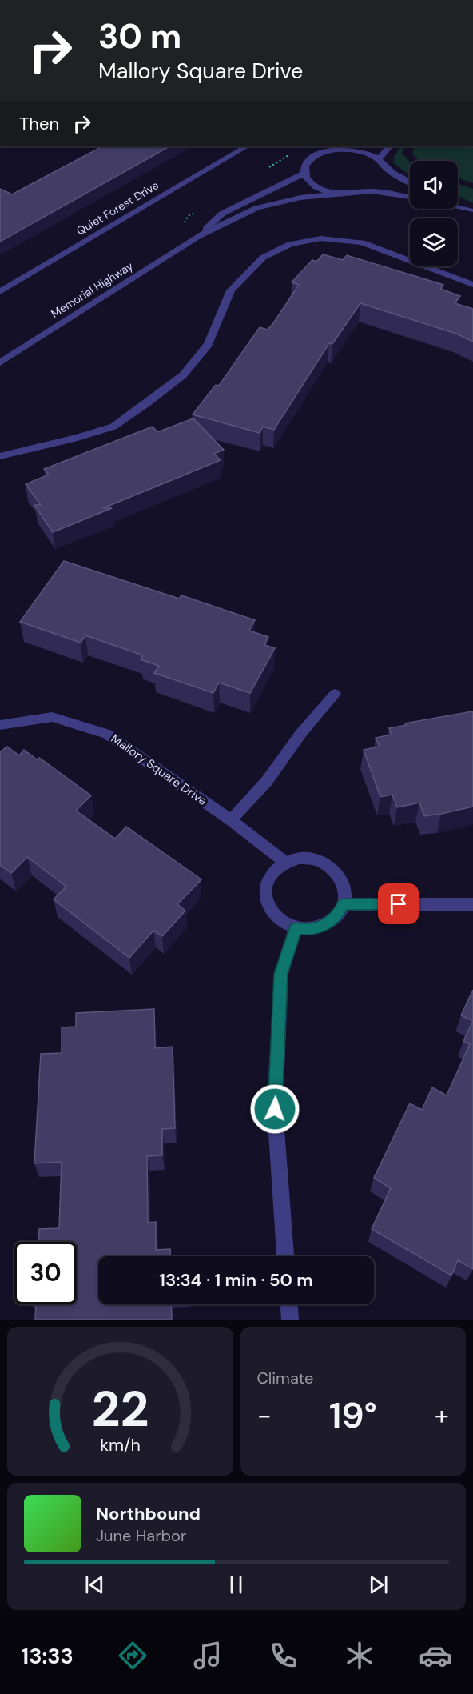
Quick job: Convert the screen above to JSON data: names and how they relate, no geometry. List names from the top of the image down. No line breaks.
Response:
{"streets":{"street":["Quiet Forest Drive","Memorial Highway","Mallory Square Drive"]},"page":{"turn":["30 m","Mallory Square Drive"],"then":"Then","limit":"30","trip":"13:34 · 1 min · 50 m","tile":"Climate","heat":["−","19°","+"],"song":["Northbound","June Harbor"],"tabs":"13:33","gauge":["22","km/h"]}}
